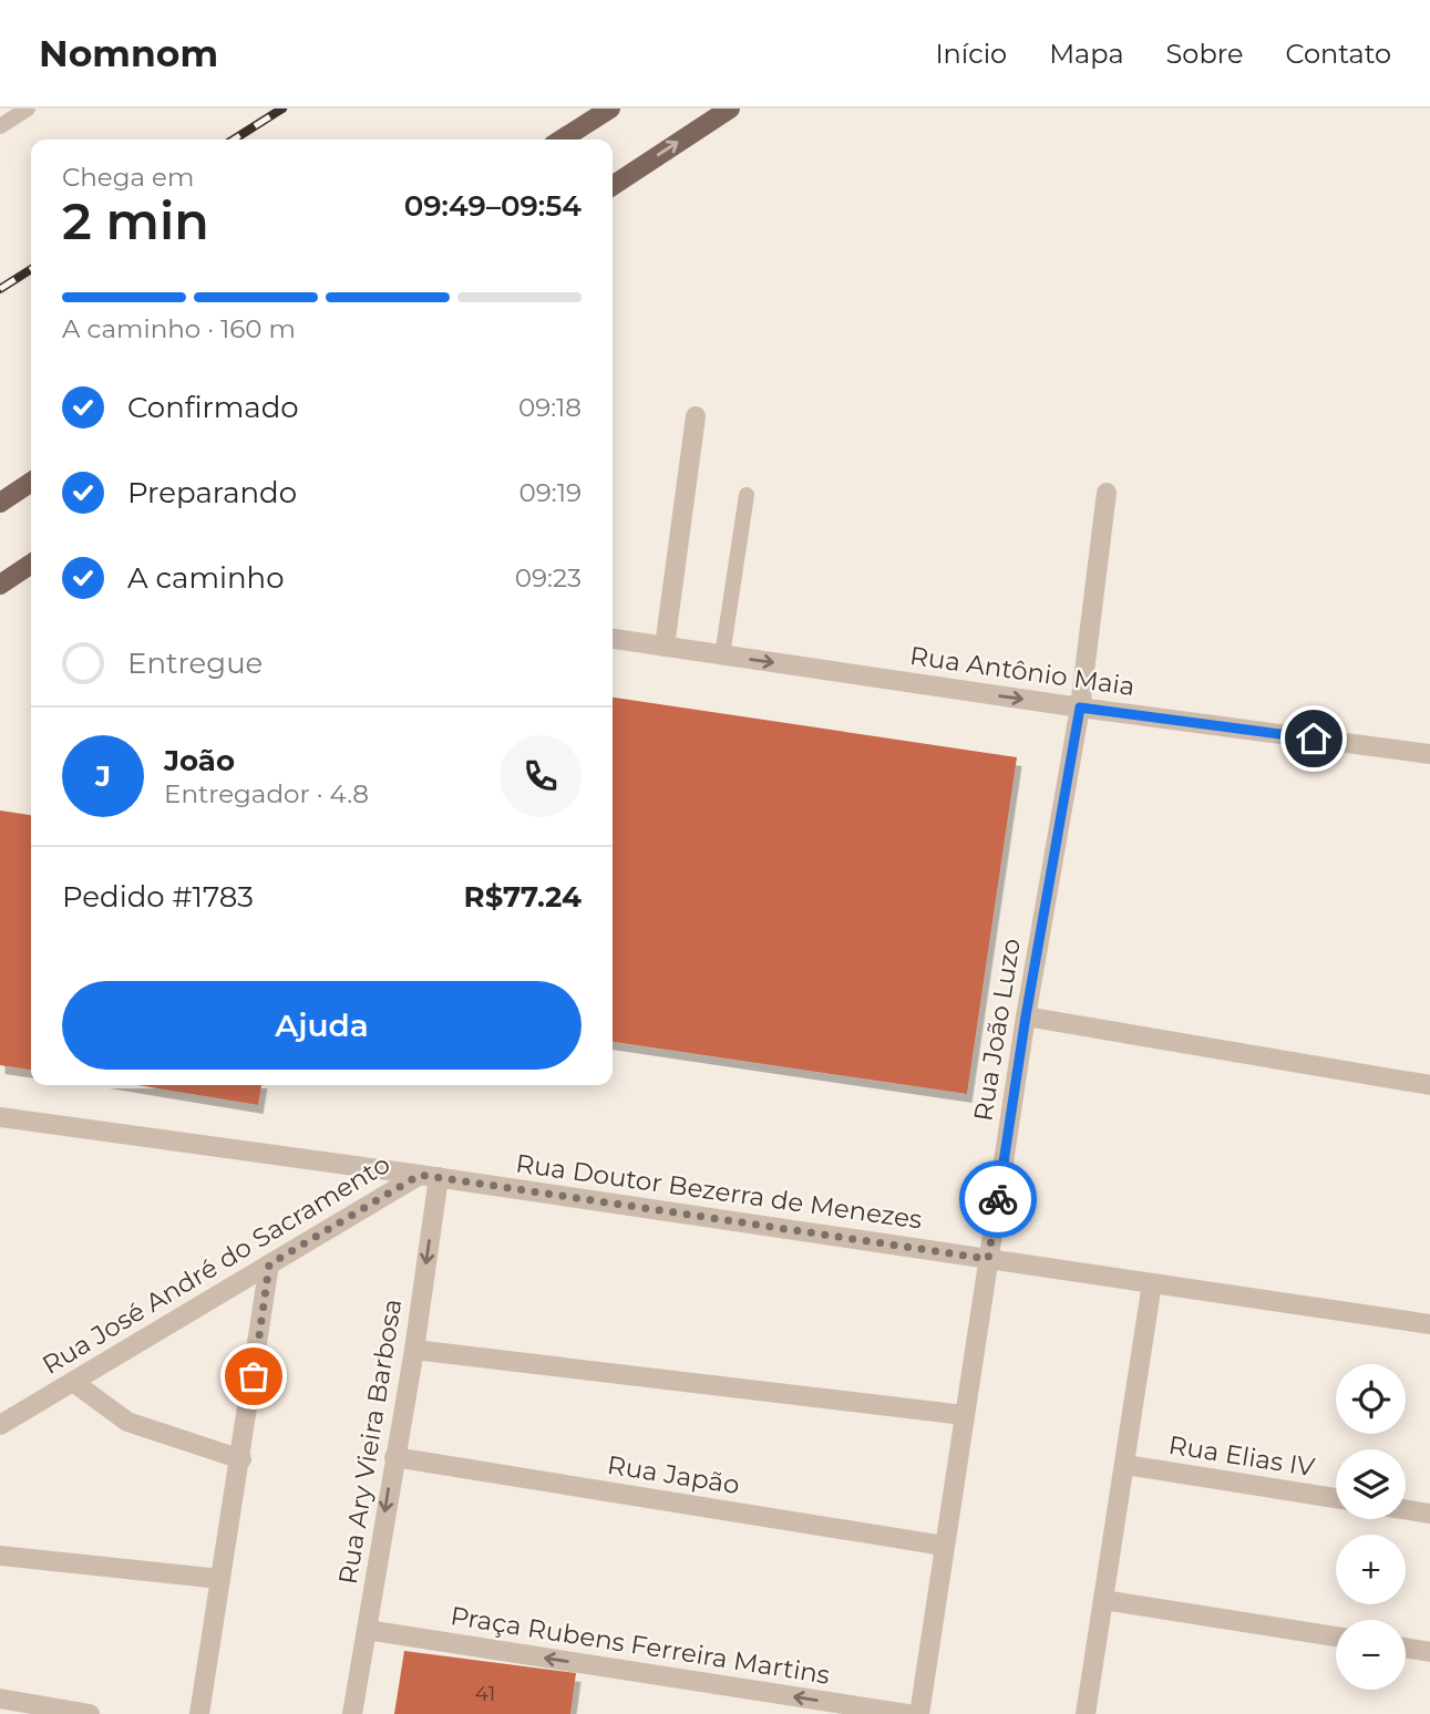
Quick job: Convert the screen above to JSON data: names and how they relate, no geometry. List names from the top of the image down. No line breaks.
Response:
{"streets":{"street":["Rua Antônio Maia","Rua João Luzo","Rua Doutor Bezerra de Menezes","Rua José André do Sacramento","Rua Ary Vieira Barbosa","Rua Elias IV","Rua Japão","Praça Rubens Ferreira Martins"]},"crossings":[["Rua Antônio Maia","Rua João Luzo"],["Rua João Luzo","Rua Doutor Bezerra de Menezes"],["Rua João Luzo","Rua Japão"],["Rua Doutor Bezerra de Menezes","Rua José André do Sacramento"],["Rua Doutor Bezerra de Menezes","Rua Ary Vieira Barbosa"],["Rua José André do Sacramento","Rua Ary Vieira Barbosa"],["Rua Ary Vieira Barbosa","Rua Japão"],["Rua Ary Vieira Barbosa","Praça Rubens Ferreira Martins"]],"one_way":["Rua Antônio Maia","Praça Rubens Ferreira Martins"],"house_numbers":["41"],"page":{"header":"Nomnom","nav":["Início","Mapa","Sobre","Contato"],"heading":["2 min","Chega em","09:49–09:54"],"panel":["João","Entregador · 4.8","Pedido #1783","R$77.24"],"bar":"A caminho · 160 m","list":[["Confirmado","09:18"],["Preparando","09:19"],["A caminho","09:23"],"Entregue"],"round":"J","buttons":"Ajuda","map_buttons":["+","−"]}}
